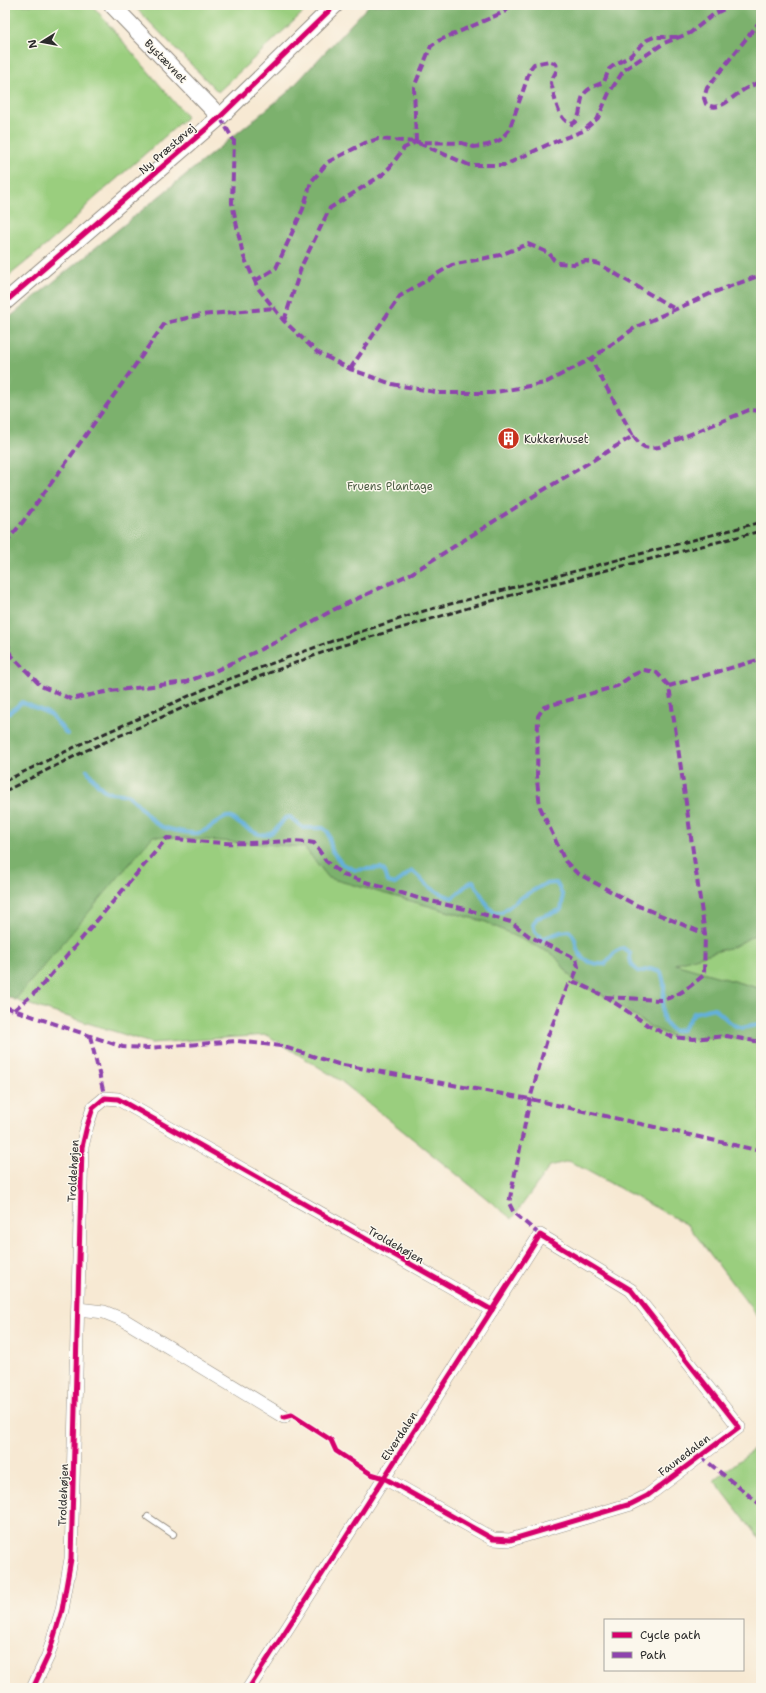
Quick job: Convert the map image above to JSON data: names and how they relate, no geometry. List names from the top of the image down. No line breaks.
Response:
{"streets":{"street":["Bystævnet","Ny Præstøvej","Troldehøjen","Elverdalen","Faunedalen"]},"crossings":[["Bystævnet","Ny Præstøvej"],["Troldehøjen","Elverdalen"],["Elverdalen","Faunedalen"]],"parks":["Fruens Plantage"],"places":{"building":["Kukkerhuset"]},"legend":["Cycle path","Path"],"north":"left"}
